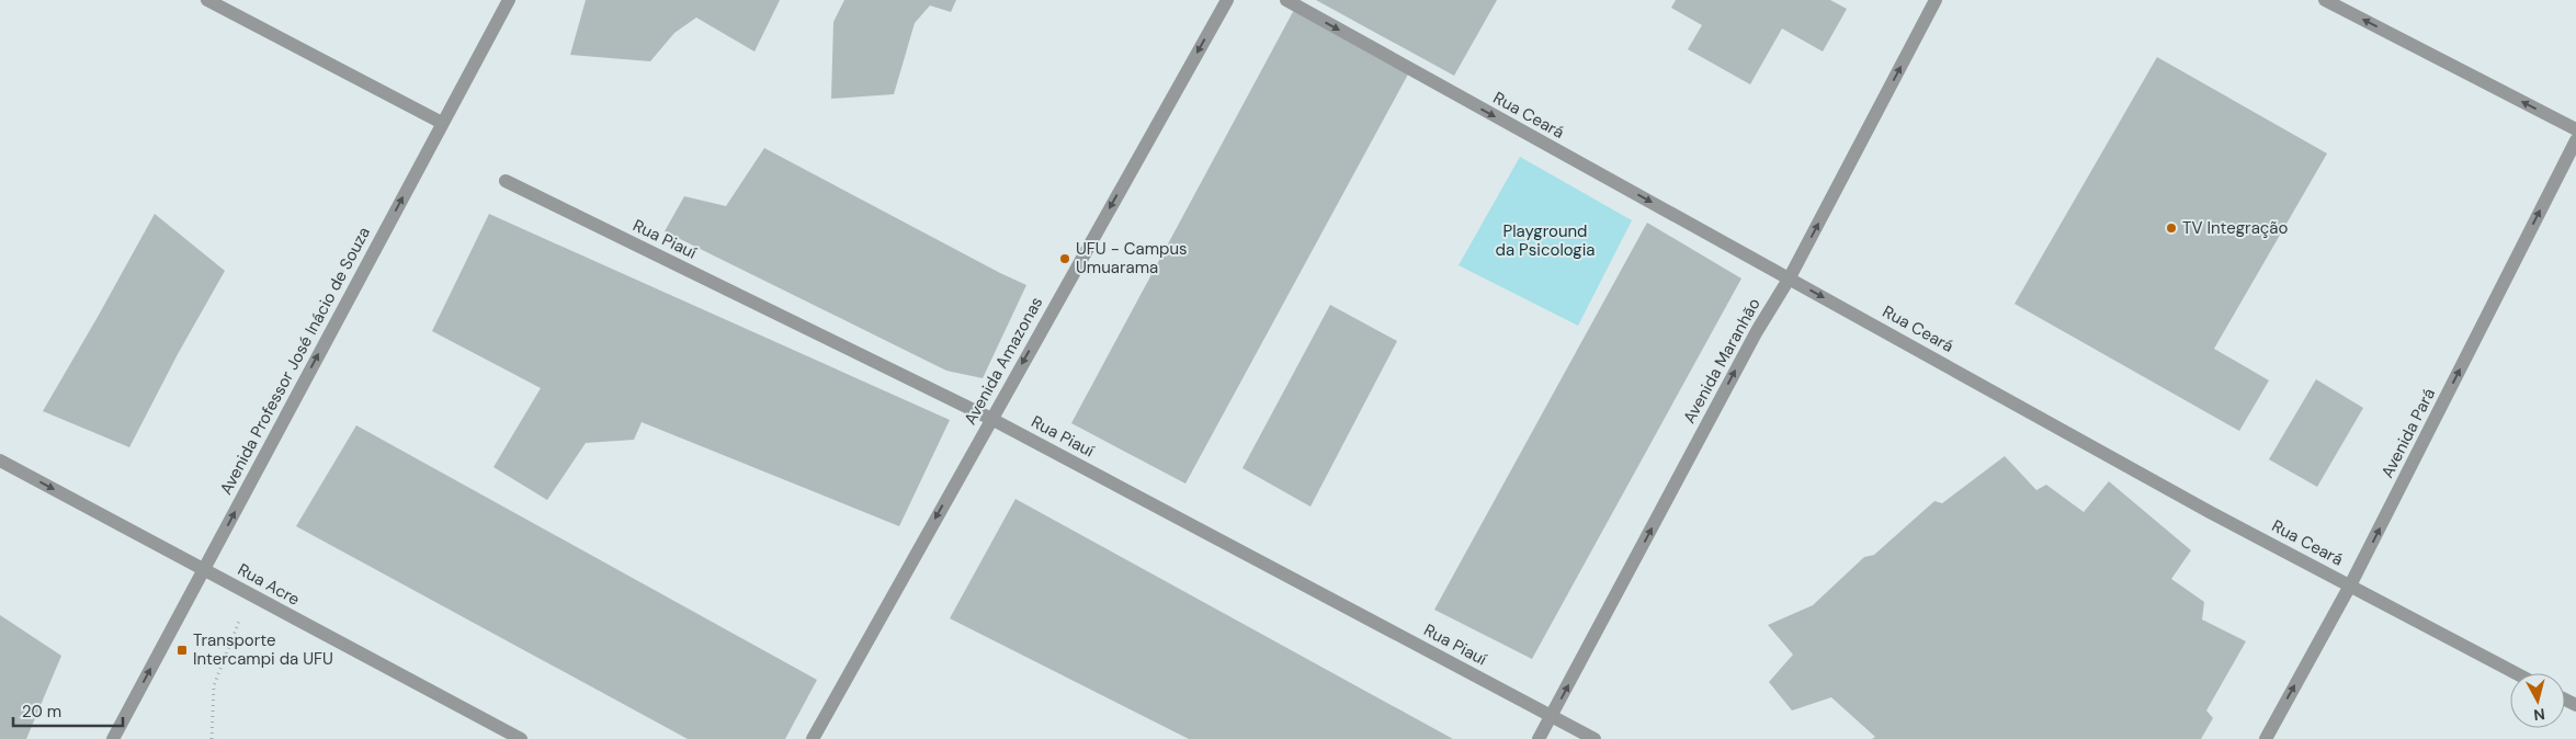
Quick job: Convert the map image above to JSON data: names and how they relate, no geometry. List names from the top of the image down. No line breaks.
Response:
{"streets":{"street":["Rua Ceará","Rua Piauí","Avenida Professor José Inácio de Souza","Avenida Amazonas","Avenida Maranhão","Avenida Pará","Rua Acre"]},"crossings":[["Rua Ceará","Avenida Maranhão"],["Rua Ceará","Avenida Pará"],["Rua Piauí","Avenida Amazonas"],["Rua Piauí","Avenida Maranhão"],["Avenida Professor José Inácio de Souza","Rua Acre"]],"one_way":["Rua Ceará","Avenida Professor José Inácio de Souza","Avenida Amazonas","Avenida Maranhão","Avenida Pará","Rua Acre"],"parks":["Playground da Psicologia"],"places":{"other":["TV Integração","UFU - Campus Umuarama"],"transit":["Transporte Intercampi da UFU"]},"scale_bar":"20 m","north":"bottom"}
